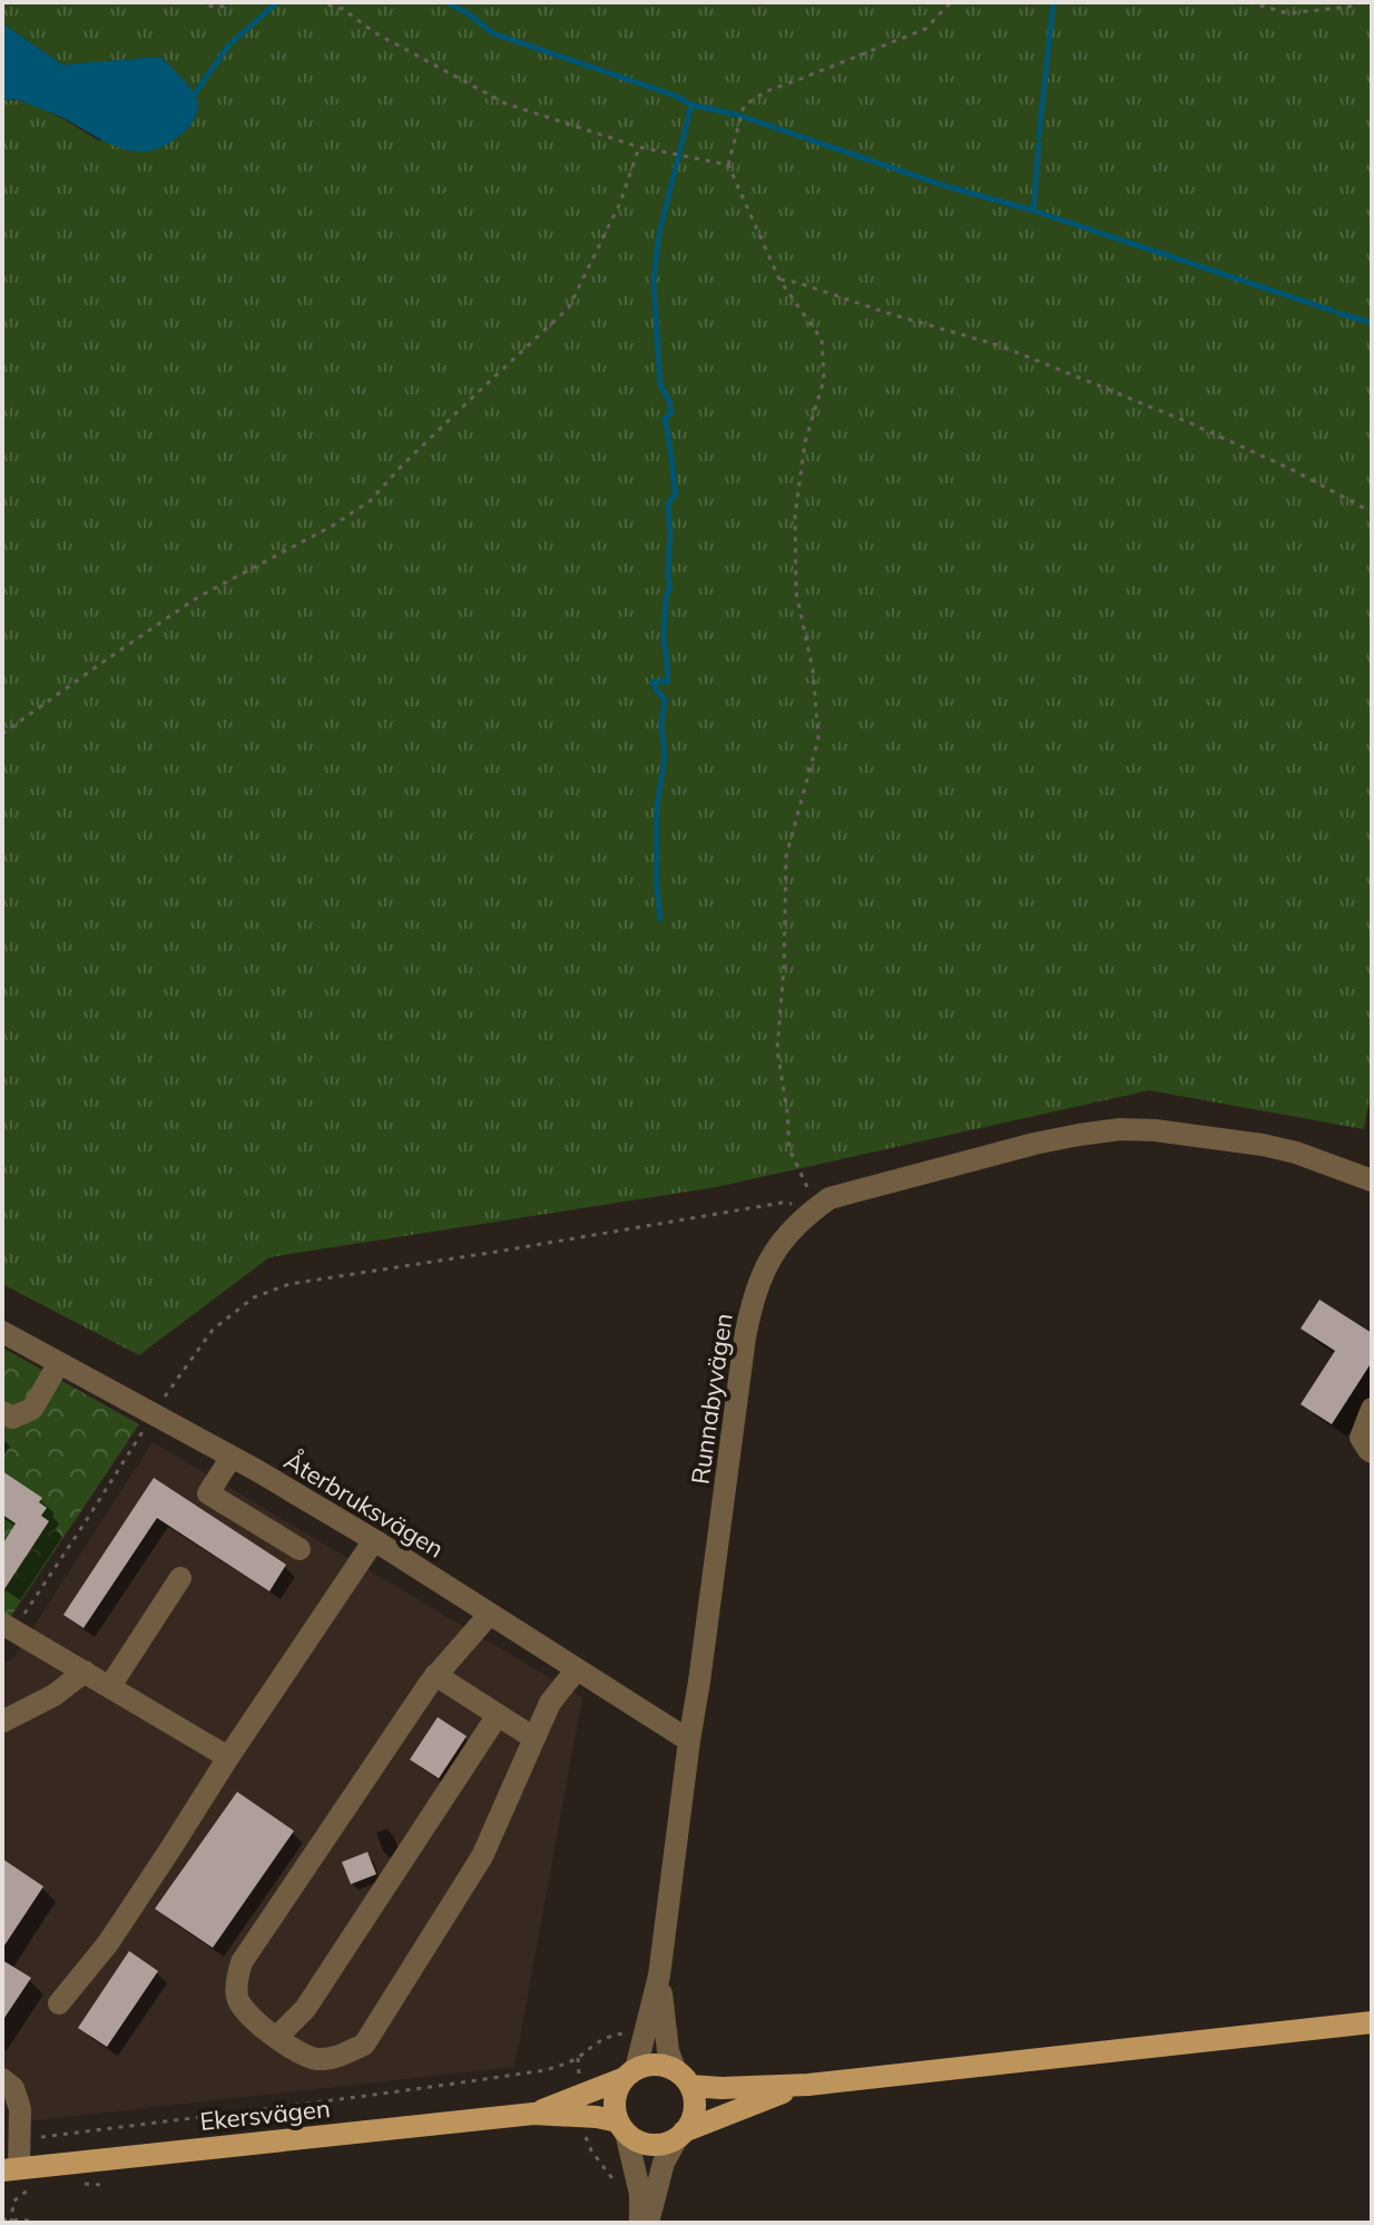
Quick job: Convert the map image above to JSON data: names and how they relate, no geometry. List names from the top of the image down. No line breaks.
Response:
{"streets":{"main road":["Ekersvägen"],"street":["Runnabyvägen","Återbruksvägen"]},"crossings":[["Runnabyvägen","Återbruksvägen"],["Runnabyvägen","Ekersvägen"]]}
